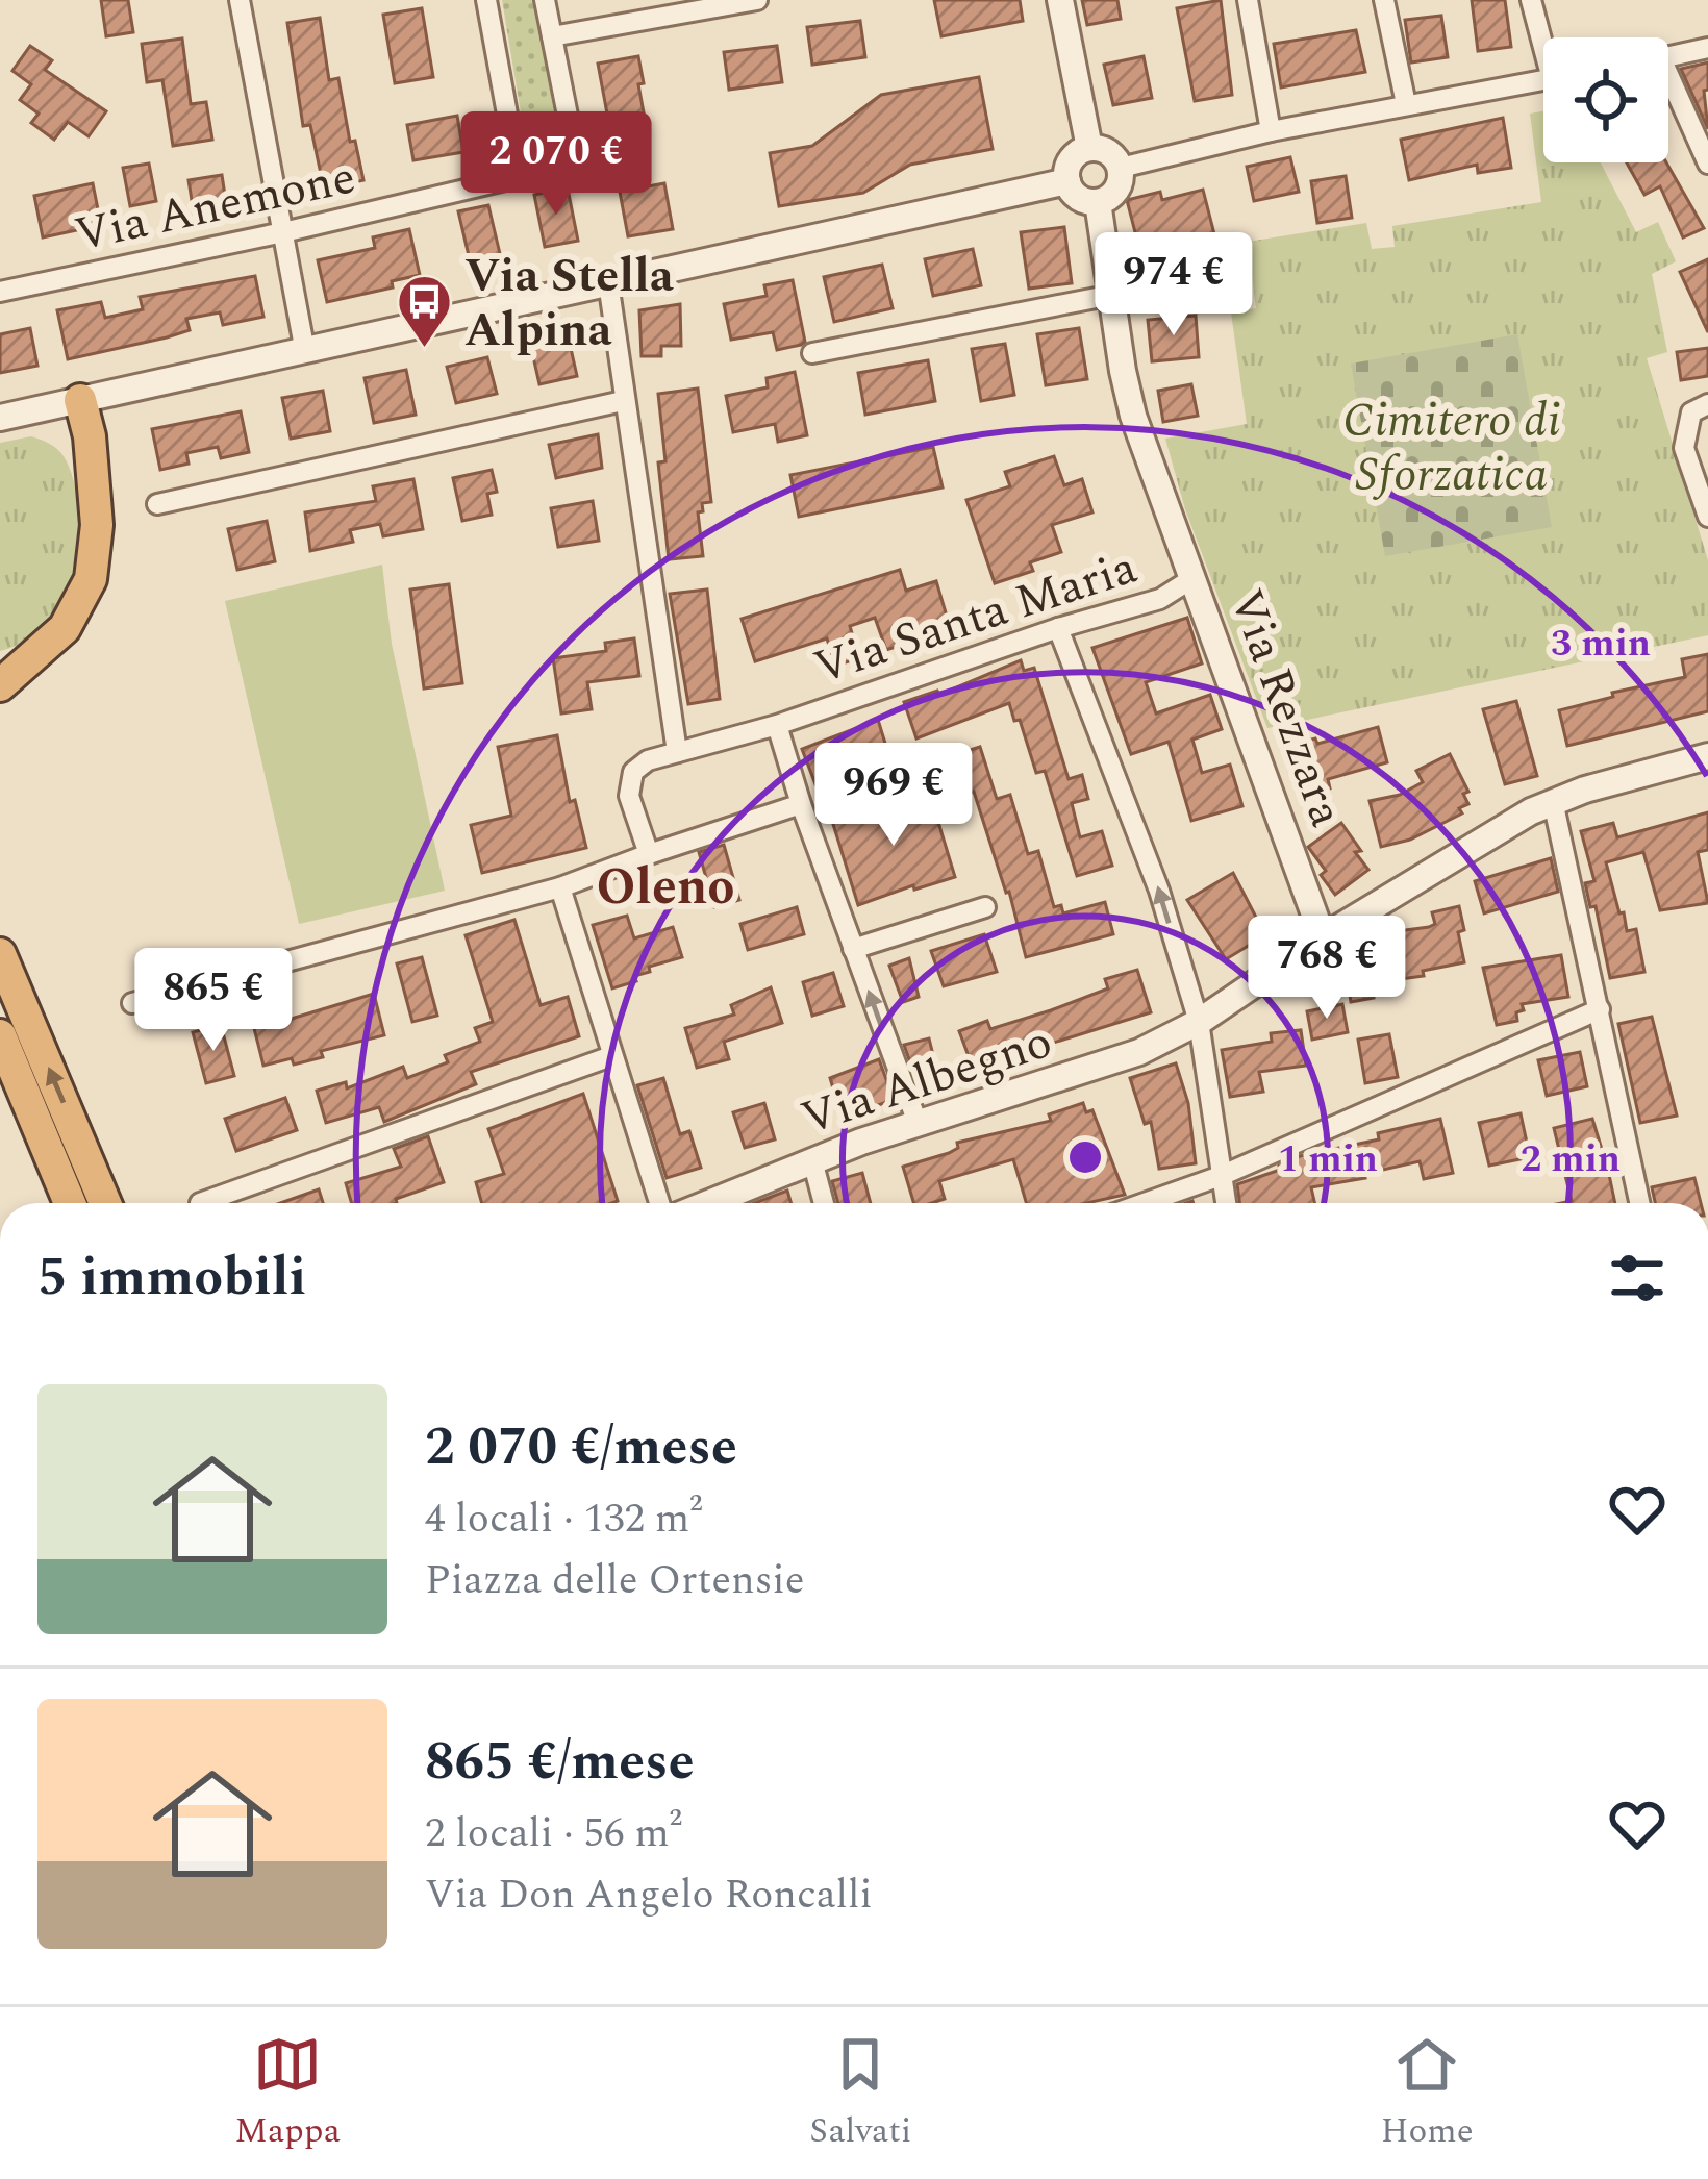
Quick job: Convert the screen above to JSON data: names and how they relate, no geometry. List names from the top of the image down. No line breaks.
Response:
{"streets":{"street":["Via Anemone","Via Santa Maria","Via Rezzara","Via Albegno"]},"crossings":[["Via Santa Maria","Via Rezzara"],["Via Rezzara","Via Albegno"]],"districts":["Oleno"],"parks":["Cimitero di Sforzatica"],"places":{"bus stop":["Via Stella Alpina"]},"page":{"price":["2 070 €","974 €","969 €","768 €","865 €"],"heading":"5 immobili","list":[{"name":"2 070 €/mese","note":"4 locali · 132 m² · Piazza delle Ortensie"},{"name":"865 €/mese","note":"2 locali · 56 m² · Via Don Angelo Roncalli"}],"tabs":["Mappa","Salvati","Home"]},"rings":["3 min","1 min","2 min"]}
